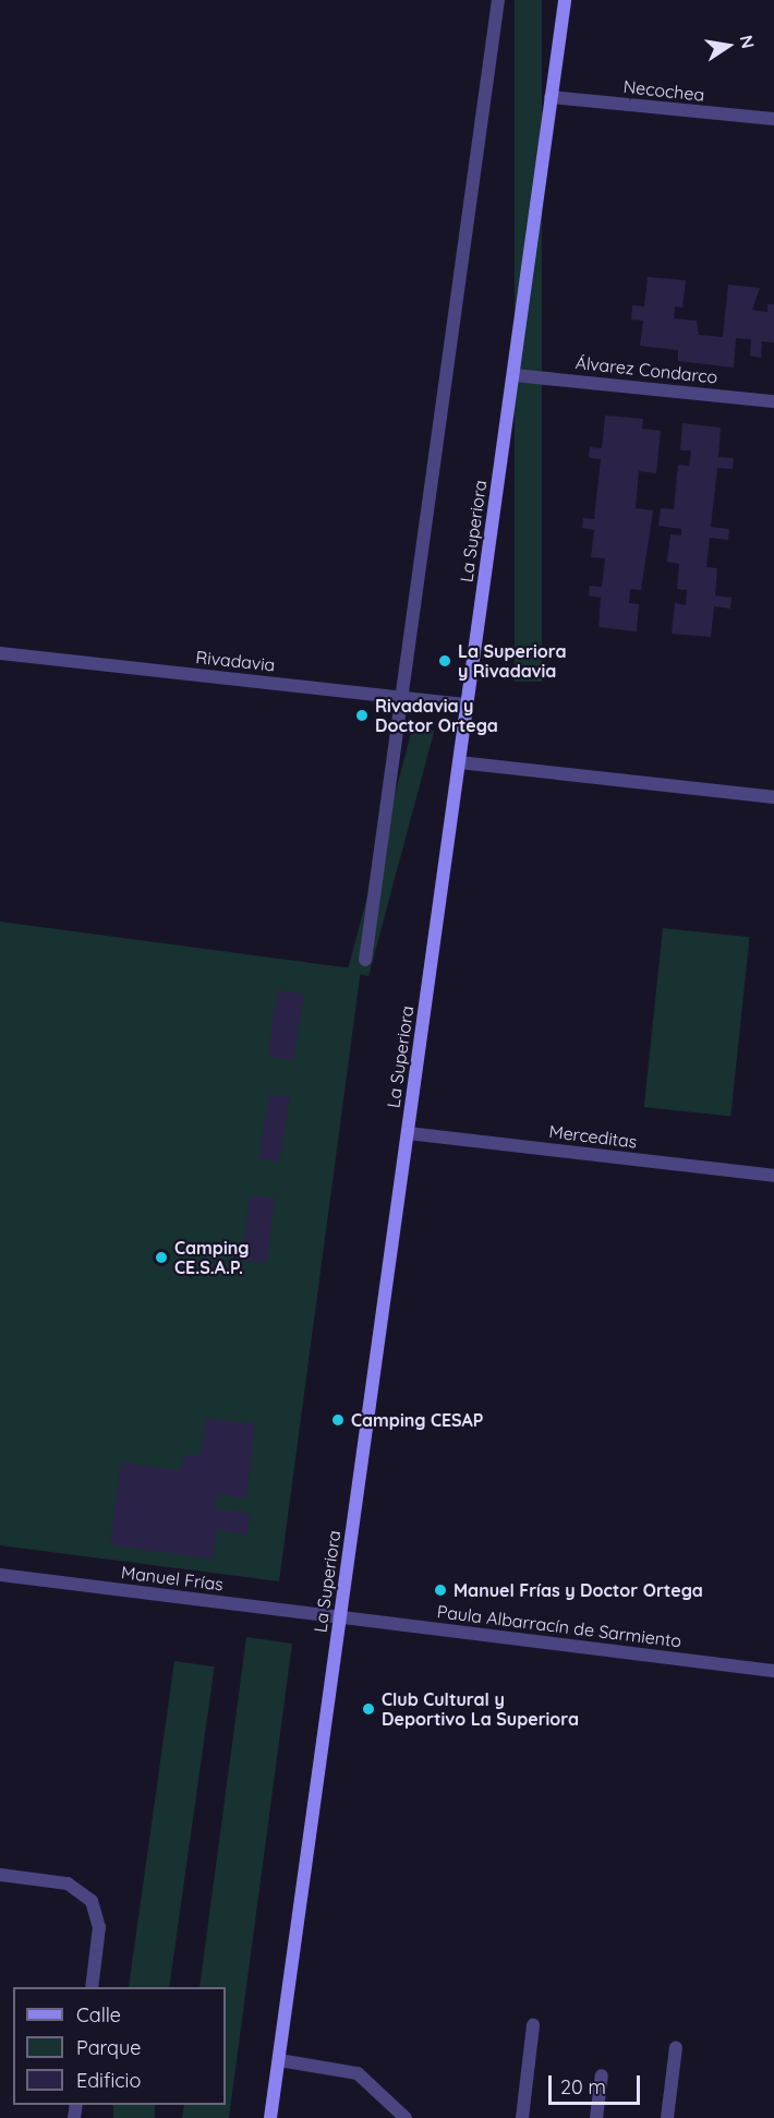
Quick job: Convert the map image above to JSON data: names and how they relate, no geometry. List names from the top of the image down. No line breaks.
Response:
{"streets":{"main road":["La Superiora"],"street":["Necochea","Álvarez Condarco","Rivadavia","Merceditas","Manuel Frías","Paula Albarracín de Sarmiento"]},"crossings":[["Necochea","La Superiora"],["Álvarez Condarco","La Superiora"],["La Superiora","Rivadavia"],["La Superiora","Merceditas"],["La Superiora","Manuel Frías"],["La Superiora","Paula Albarracín de Sarmiento"],["Manuel Frías","Paula Albarracín de Sarmiento"]],"places":["La Superiora y Rivadavia","Rivadavia y Doctor Ortega","Camping CE.S.A.P.","Camping CESAP","Manuel Frías y Doctor Ortega","Club Cultural y Deportivo La Superiora"],"legend":["Calle","Parque","Edificio"],"scale_bar":"20 m","north":"right"}
